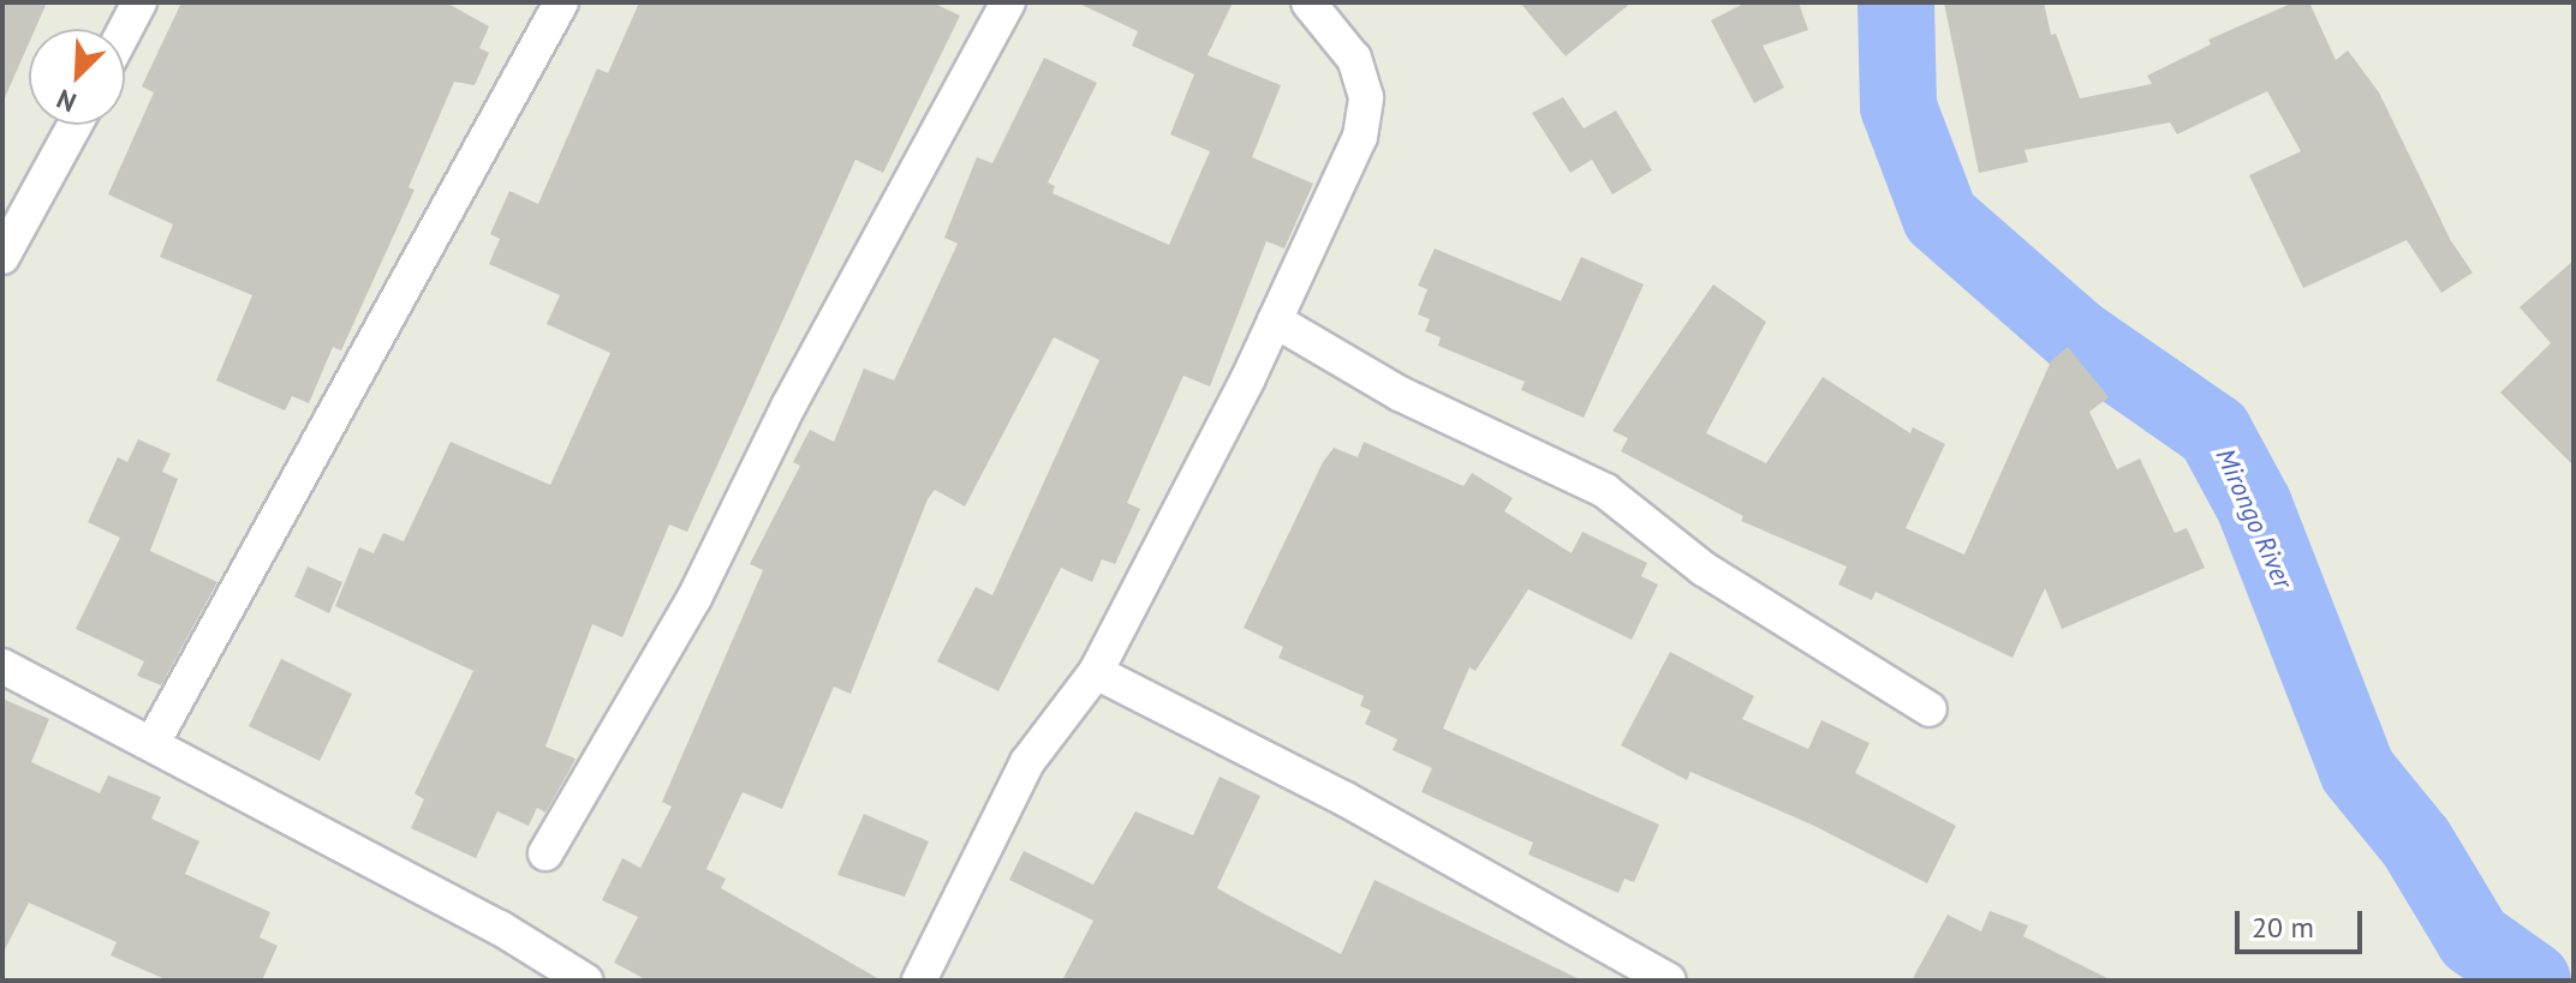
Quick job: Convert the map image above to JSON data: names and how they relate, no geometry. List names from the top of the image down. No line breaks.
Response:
{"water":["Mirongo River"],"scale_bar":"20 m","north":"bottom left"}
